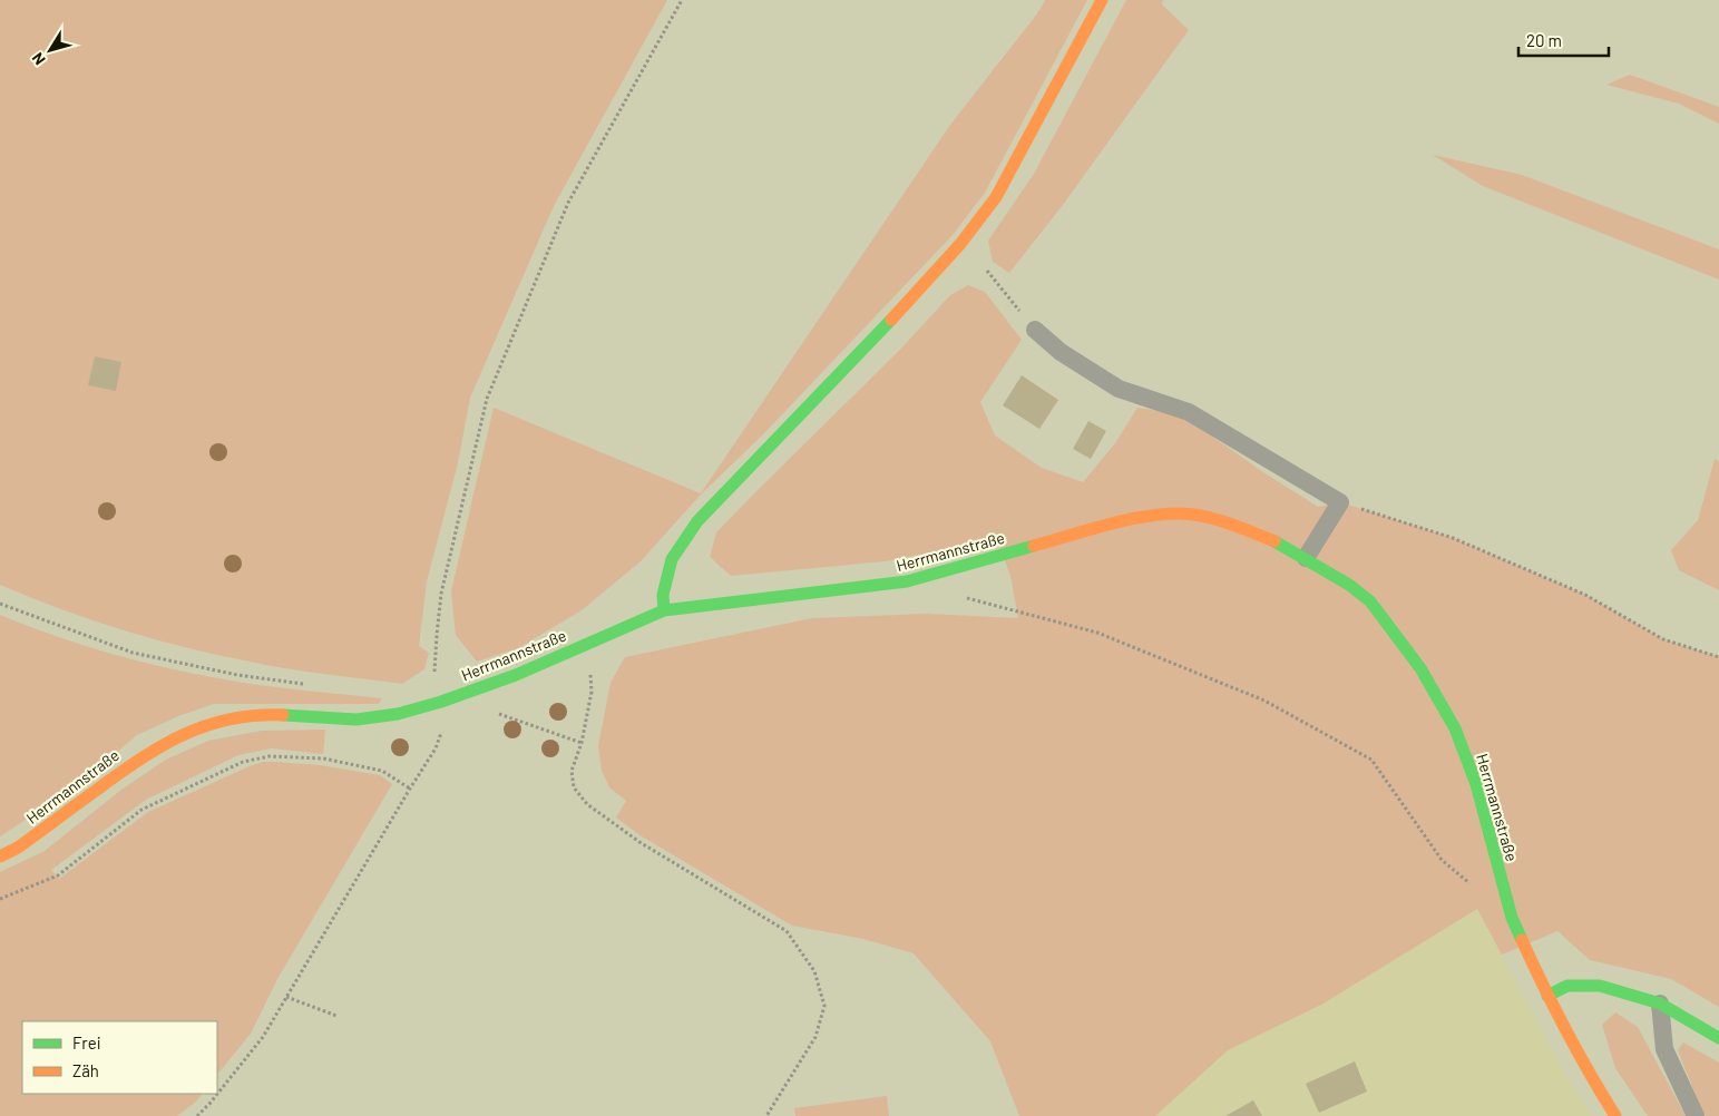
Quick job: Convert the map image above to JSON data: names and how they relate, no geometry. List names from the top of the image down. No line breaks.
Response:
{"streets":{"street":["Herrmannstraße"]},"legend":["Frei","Zäh"],"scale_bar":"20 m","north":"bottom left"}
